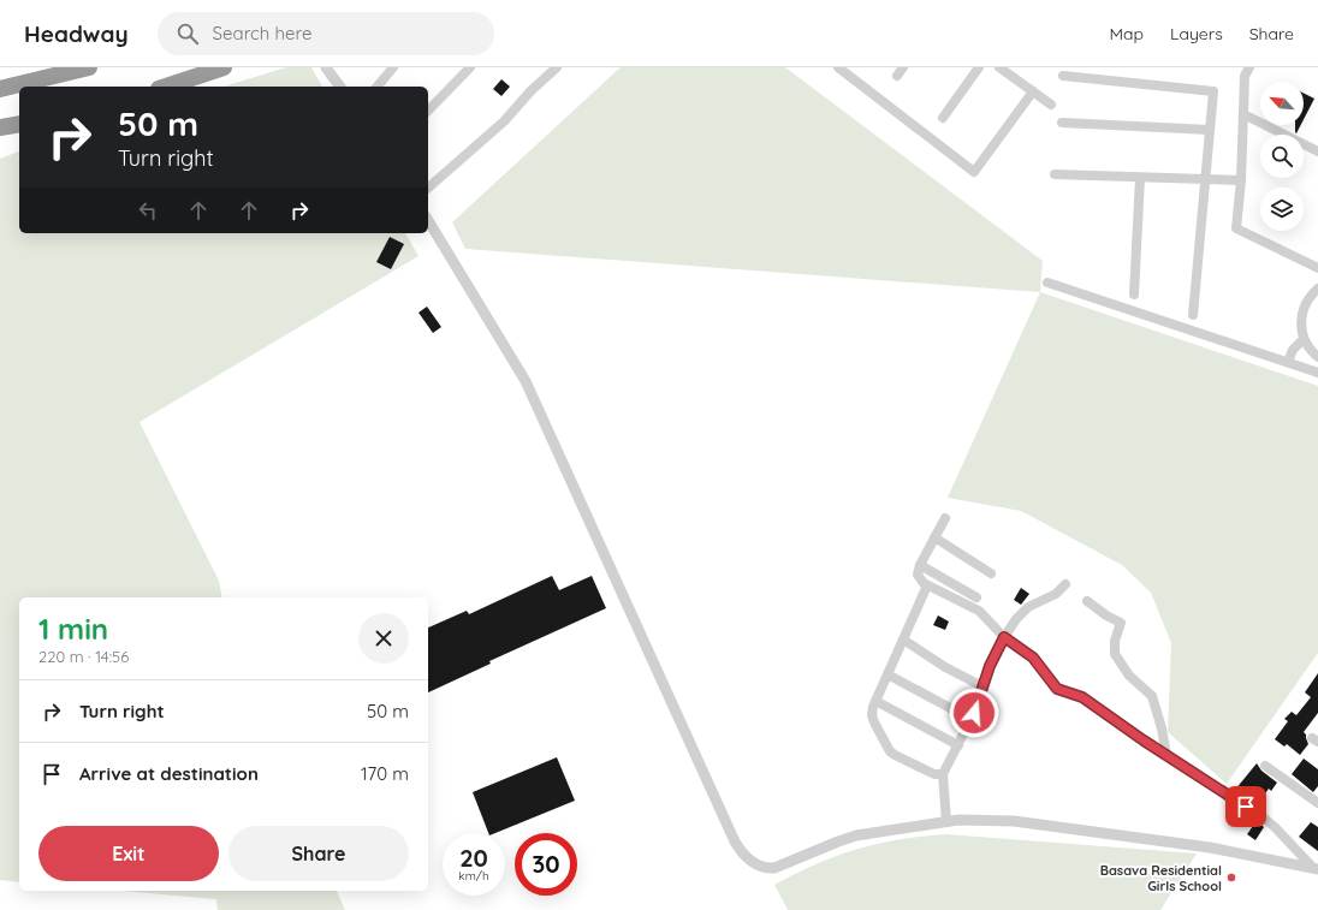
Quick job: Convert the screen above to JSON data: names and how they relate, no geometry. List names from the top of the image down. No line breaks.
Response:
{"places":["Basava Residential Girls School"],"north":"top left","page":{"header":"Headway","search":"Search here","nav":["Map","Layers","Share"],"turn":["50 m","Turn right"],"heading":["1 min","220 m · 14:56"],"list":[{"name":"Turn right","value":"50 m"},{"name":"Arrive at destination","value":"170 m"}],"buttons":["Exit","Share"],"speed":"20 km/h","limit":"30"}}
